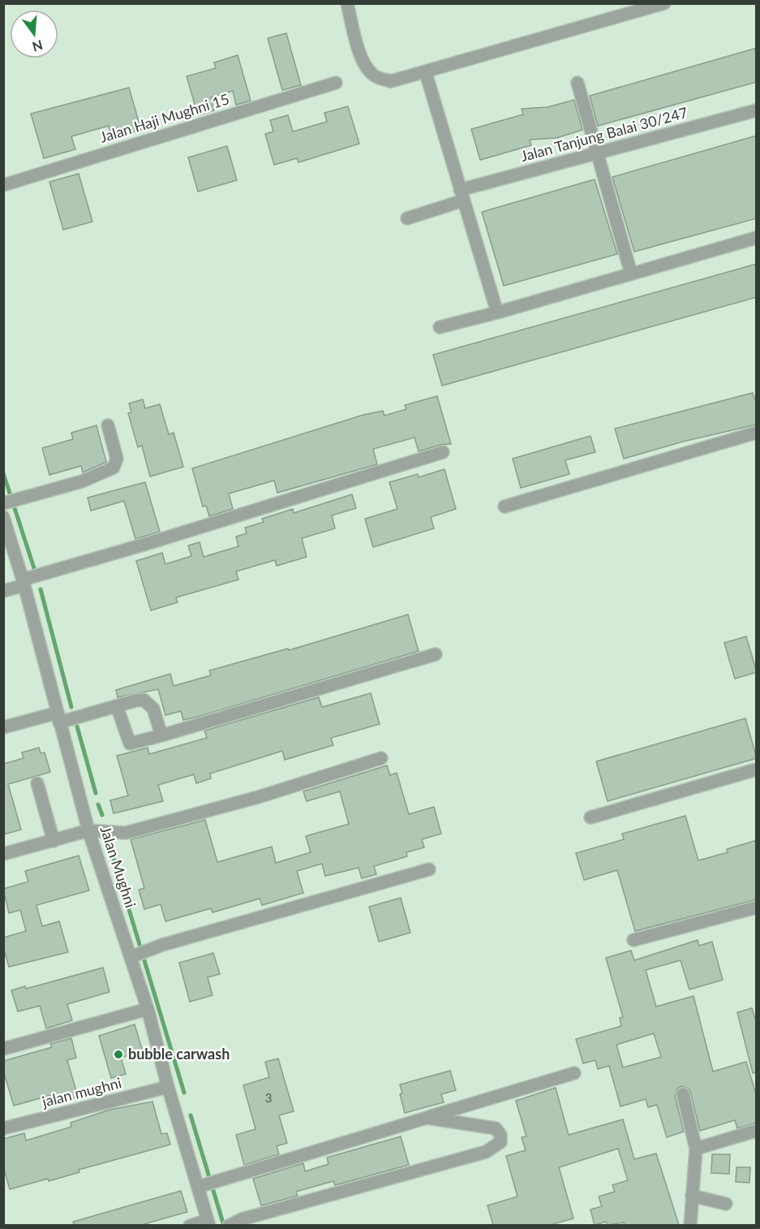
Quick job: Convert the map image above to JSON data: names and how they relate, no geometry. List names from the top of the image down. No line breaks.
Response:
{"streets":{"street":["Jalan Haji Mughni 15","Jalan Tanjung Balai 30/247","Jalan Mughni","jalan mughni"]},"crossings":[["Jalan Mughni","jalan mughni"]],"places":["bubble carwash"],"house_numbers":["3"],"north":"bottom"}
